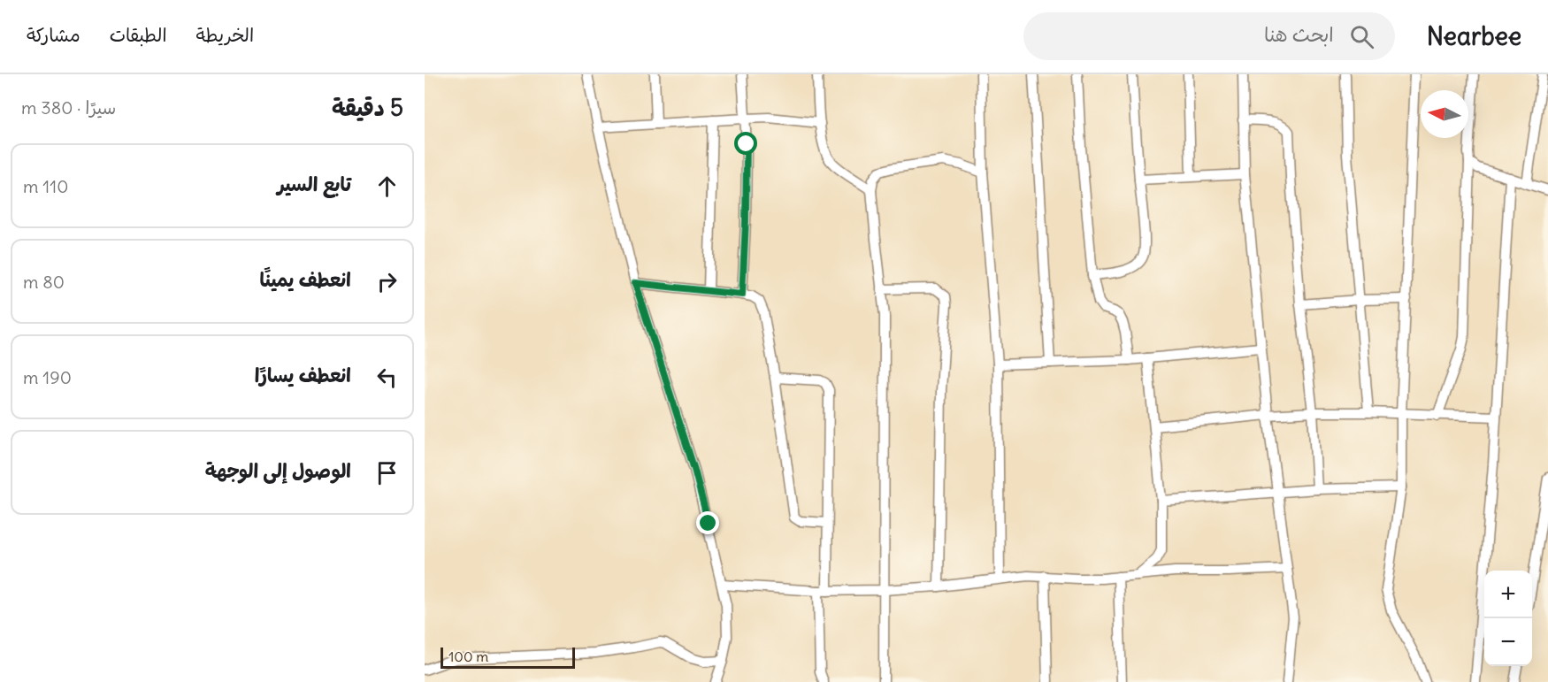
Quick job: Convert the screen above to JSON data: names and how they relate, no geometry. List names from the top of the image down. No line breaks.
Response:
{"scale_bar":"100 m","north":"left","page":{"header":"Nearbee","search":"ابحث هنا","nav":["الخريطة","الطبقات","مشاركة"],"heading":["5 دقيقة","سيرًا · 380 m"],"list":[["تابع السير","110 m"],["انعطف يمينًا","80 m"],["انعطف يسارًا","190 m"],"الوصول إلى الوجهة"],"map_buttons":["+","−"],"scale":"100 m"}}
